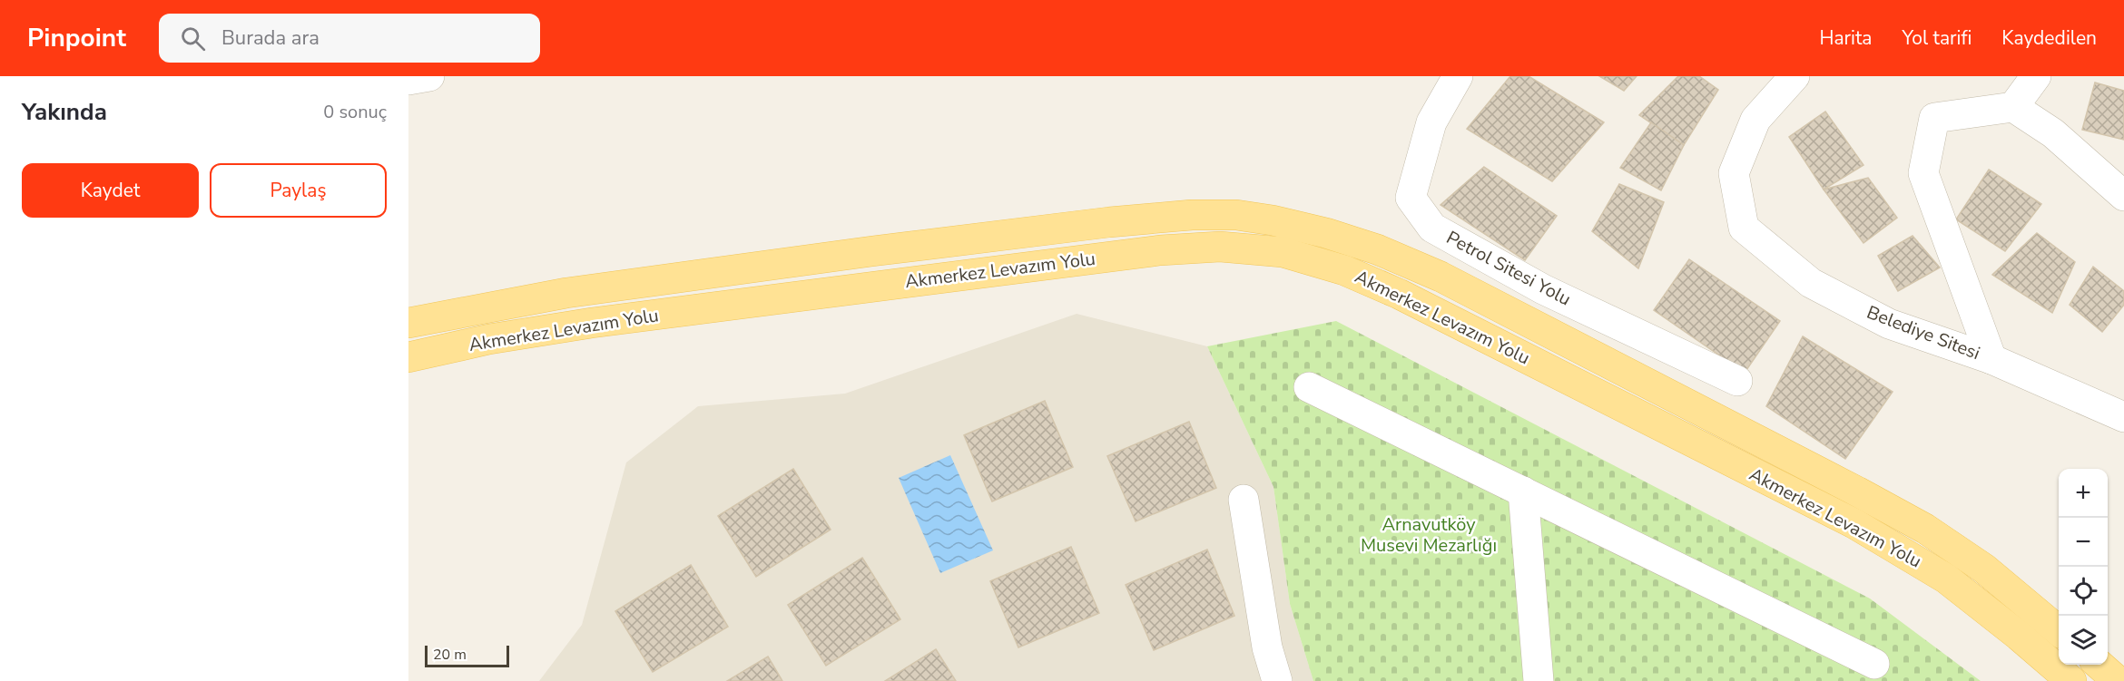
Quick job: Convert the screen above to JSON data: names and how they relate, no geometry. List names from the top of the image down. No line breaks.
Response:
{"streets":{"main road":["Akmerkez Levazım Yolu"],"street":["Petrol Sitesi Yolu","Belediye Sitesi"]},"parks":["Arnavutköy Musevi Mezarlığı"],"scale_bar":"20 m","page":{"header":"Pinpoint","search":"Burada ara","nav":["Harita","Yol tarifi","Kaydedilen"],"heading":["Yakında","0 sonuç"],"buttons":["Kaydet","Paylaş"],"map_buttons":["+","−"],"scale":"20 m"}}
